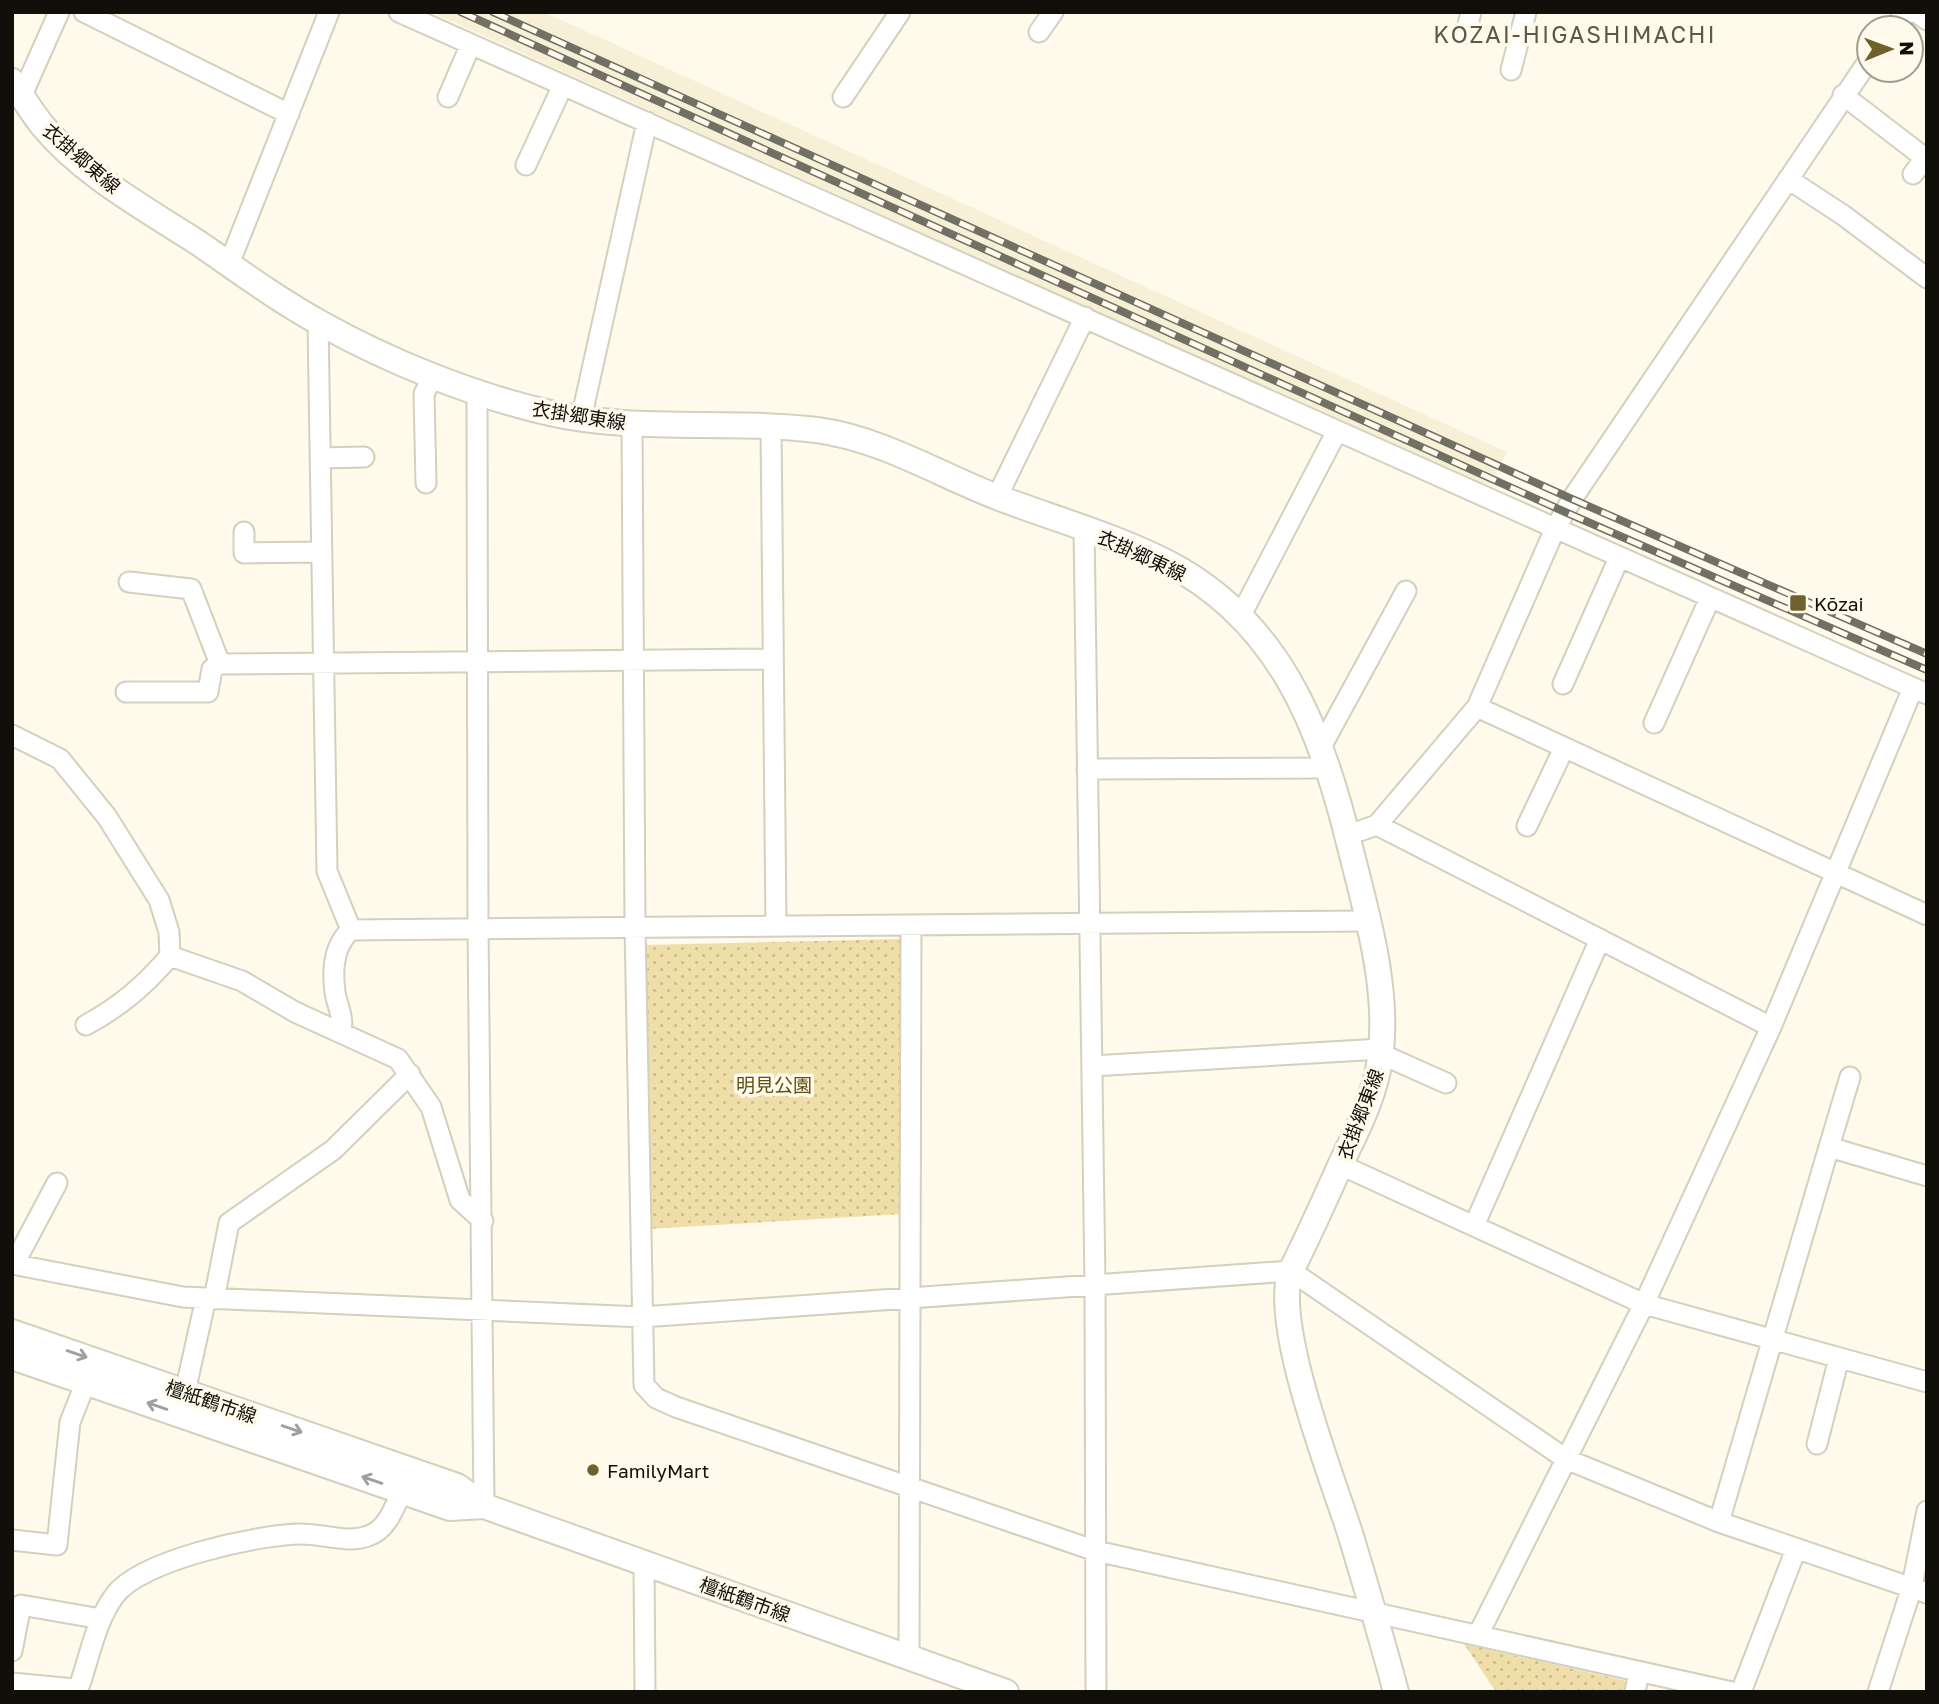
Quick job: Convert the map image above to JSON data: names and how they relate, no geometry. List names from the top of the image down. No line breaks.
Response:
{"streets":{"main road":["衣掛郷東線","檀紙鶴市線"]},"districts":["KOZAI-HIGASHIMACHI"],"parks":["明見公園"],"places":{"transit":["Kōzai"],"other":["FamilyMart"]},"north":"right"}
